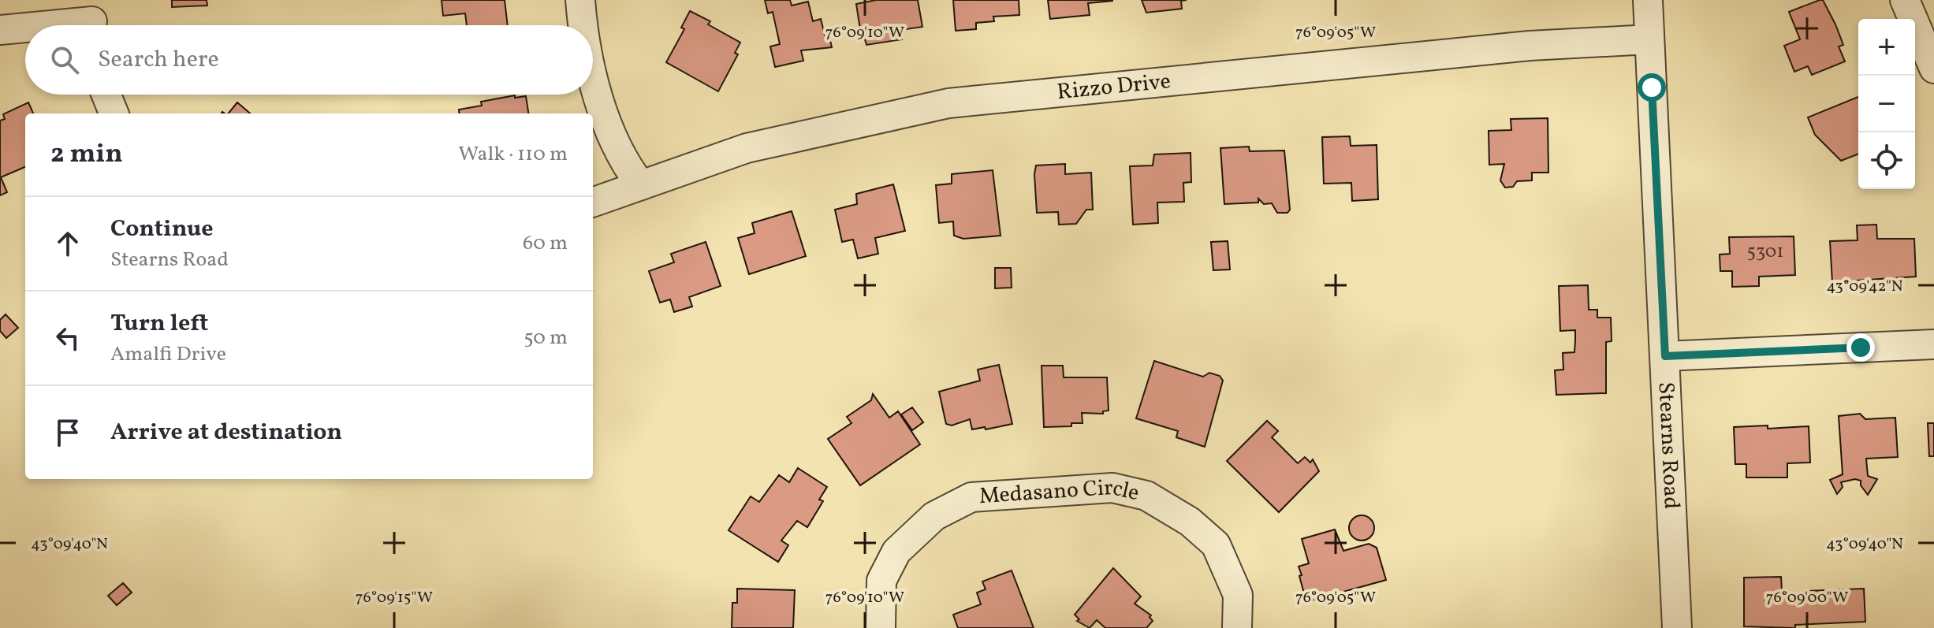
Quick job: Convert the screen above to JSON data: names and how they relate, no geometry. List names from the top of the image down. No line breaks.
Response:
{"streets":{"street":["Rizzo Drive","Stearns Road","Medasano Circle"]},"crossings":[["Rizzo Drive","Stearns Road"]],"house_numbers":["5301"],"page":{"map_buttons":["+","−"],"search":"Search here","heading":["2 min","Walk · 110 m"],"list":[["Continue","Stearns Road","60 m"],["Turn left","Amalfi Drive","50 m"],"Arrive at destination"]},"coordinates":["76°09'10\"W","76°09'05\"W","43°09'42\"N","43°09'40\"N","76°09'15\"W","76°09'00\"W"]}
